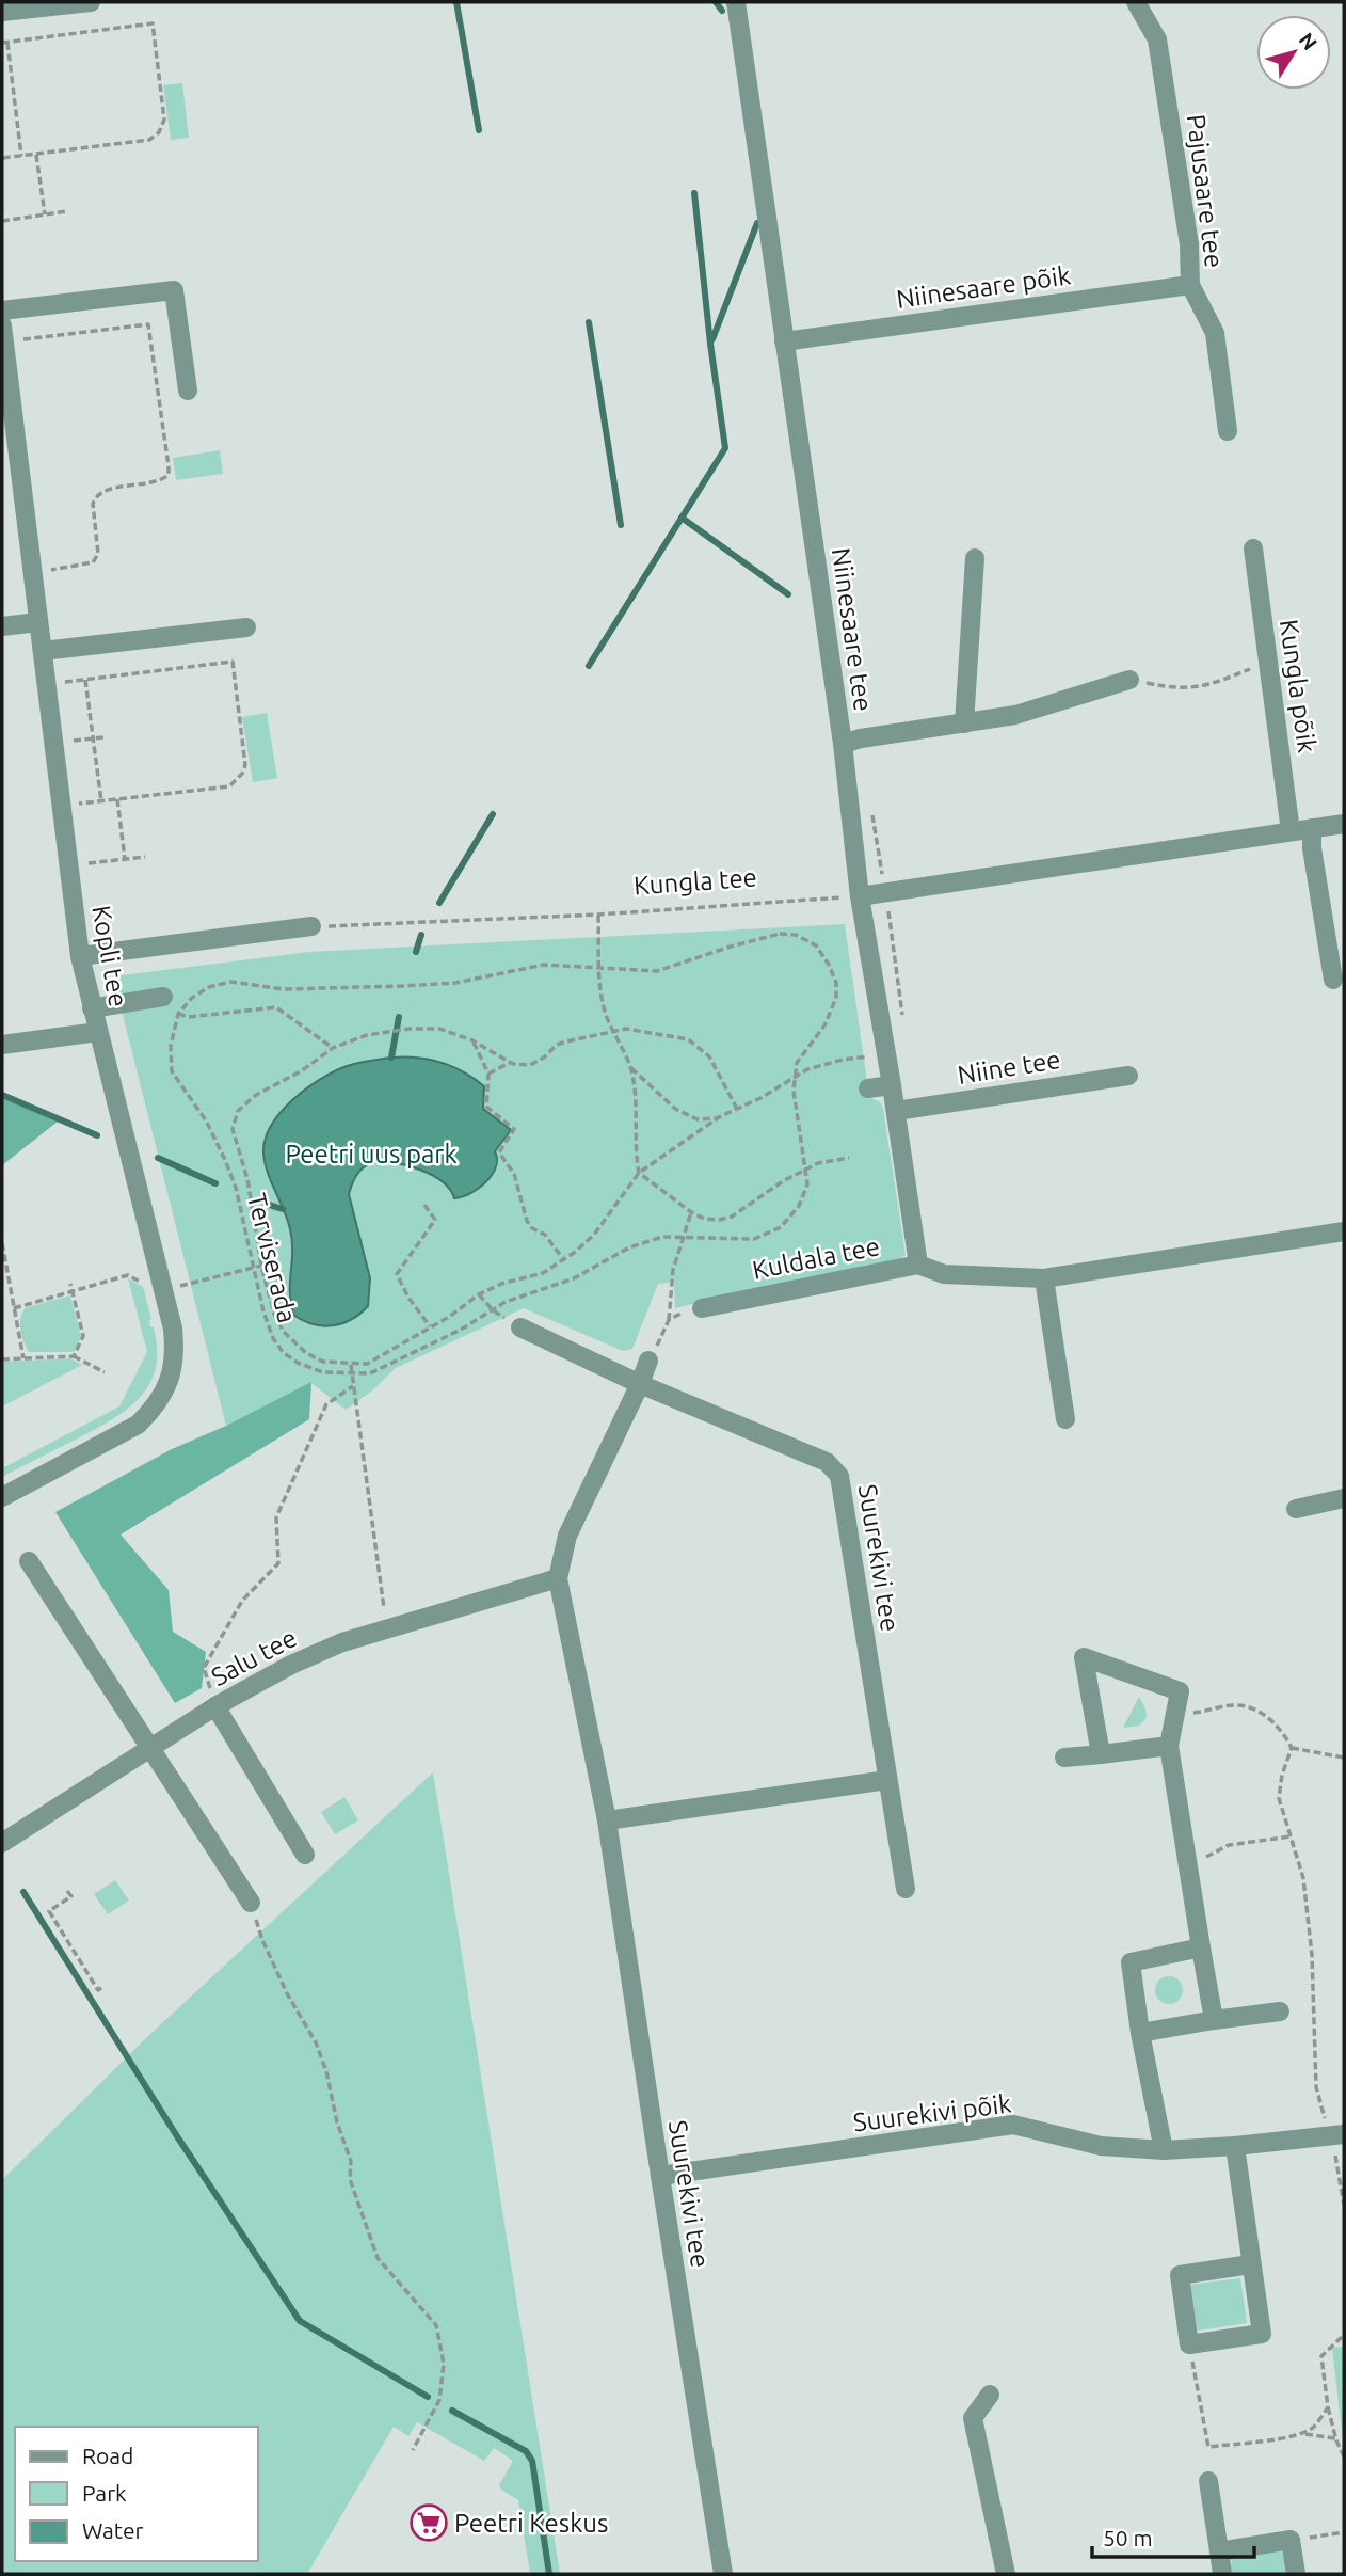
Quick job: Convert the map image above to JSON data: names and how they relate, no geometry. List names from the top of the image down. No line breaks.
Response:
{"streets":{"street":["Pajusaare tee","Niinesaare põik","Niinesaare tee","Kungla põik","Kopli tee","Niine tee","Kuldala tee","Suurekivi tee","Salu tee","Suurekivi põik"],"path":["Kungla tee","Terviserada"]},"crossings":[["Pajusaare tee","Niinesaare põik"],["Niinesaare põik","Niinesaare tee"],["Niinesaare tee","Kungla tee"],["Niinesaare tee","Niine tee"],["Niinesaare tee","Kuldala tee"],["Suurekivi tee","Salu tee"],["Suurekivi tee","Suurekivi põik"]],"parks":["Peetri uus park"],"places":{"supermarket":["Peetri Keskus"]},"legend":["Road","Park","Water"],"scale_bar":"50 m","north":"top right"}
